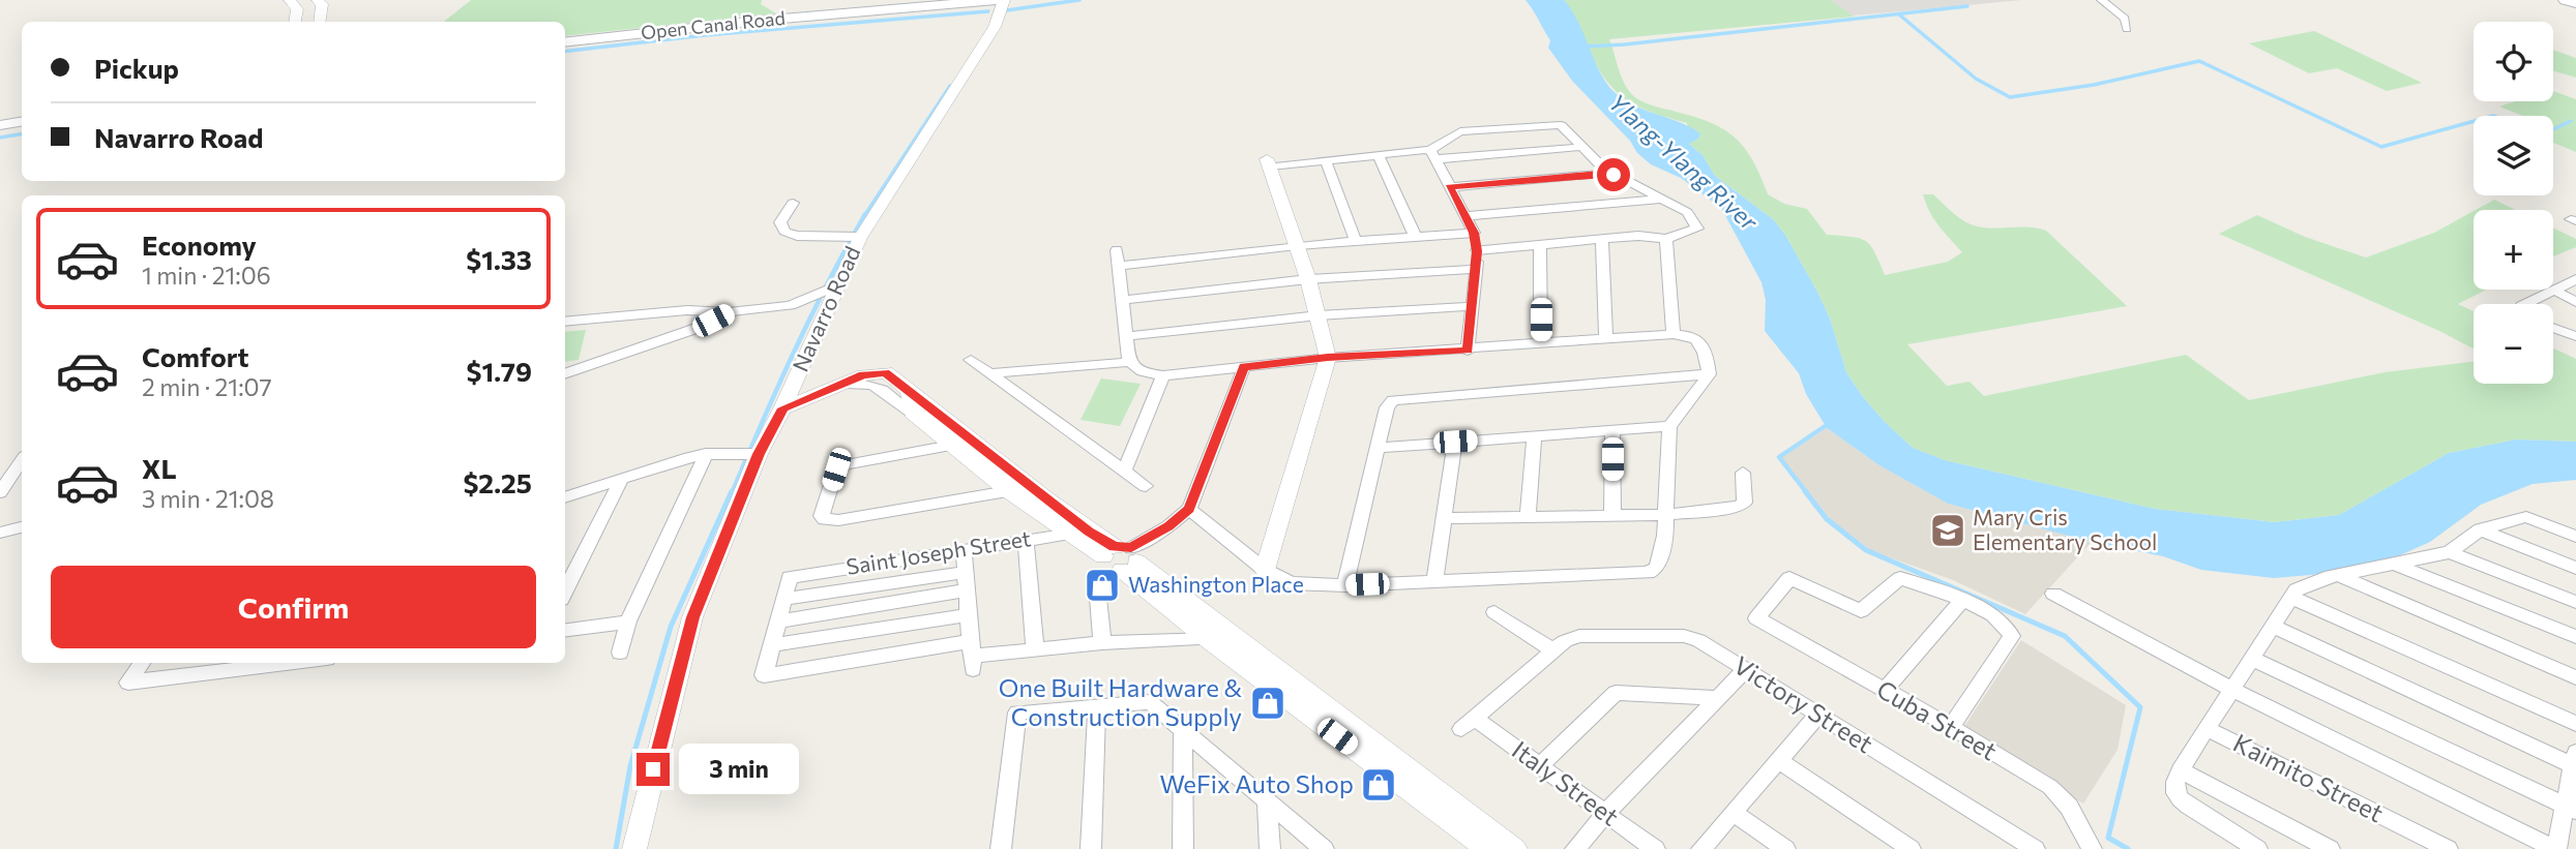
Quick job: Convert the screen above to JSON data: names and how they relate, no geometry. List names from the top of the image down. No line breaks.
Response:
{"streets":{"main road":["Open Canal Road"],"street":["Navarro Road","Saint Joseph Street","Victory Street","Cuba Street","Kaimito Street","Italy Street"]},"crossings":[["Victory Street","Italy Street"]],"water":["Ylang-Ylang River"],"places":{"school or university":["Mary Cris Elementary School"],"shop":["Washington Place","One Built Hardware & Construction Supply","WeFix Auto Shop"]},"page":{"map_buttons":["+","−"],"banner":["Pickup","Navarro Road"],"list":[{"name":"Economy","note":"1 min · 21:06","value":"$1.33"},{"name":"Comfort","note":"2 min · 21:07","value":"$1.79"},{"name":"XL","note":"3 min · 21:08","value":"$2.25"}],"buttons":"Confirm","bubble":"3 min"}}
